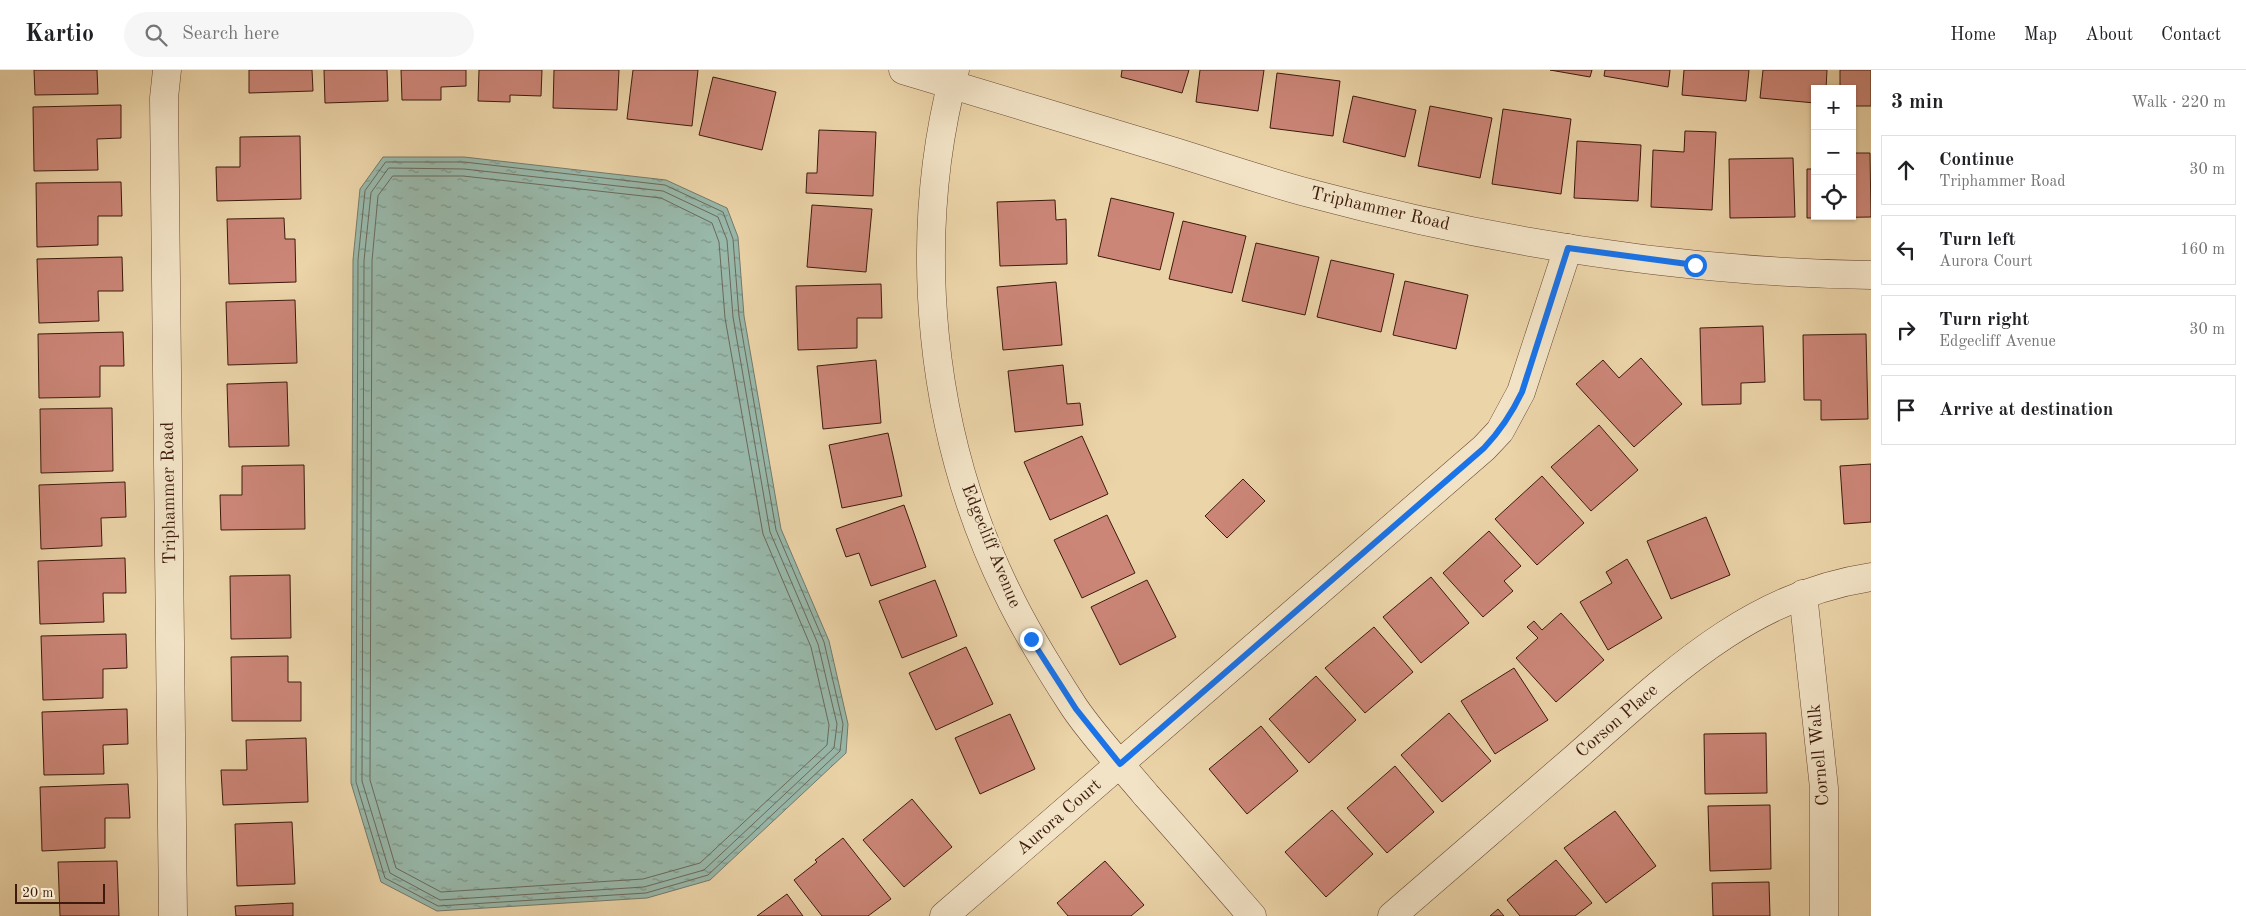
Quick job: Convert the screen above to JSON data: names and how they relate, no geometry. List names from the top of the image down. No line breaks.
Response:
{"streets":{"street":["Triphammer Road","Edgecliff Avenue","Corson Place","Cornell Walk","Aurora Court"]},"crossings":[["Triphammer Road","Edgecliff Avenue"],["Triphammer Road","Aurora Court"],["Edgecliff Avenue","Aurora Court"],["Corson Place","Cornell Walk"]],"scale_bar":"20 m","page":{"header":"Kartio","search":"Search here","nav":["Home","Map","About","Contact"],"heading":["3 min","Walk · 220 m"],"map_buttons":["+","−"],"list":[["Continue","Triphammer Road","30 m"],["Turn left","Aurora Court","160 m"],["Turn right","Edgecliff Avenue","30 m"],"Arrive at destination"],"scale":"20 m"}}
